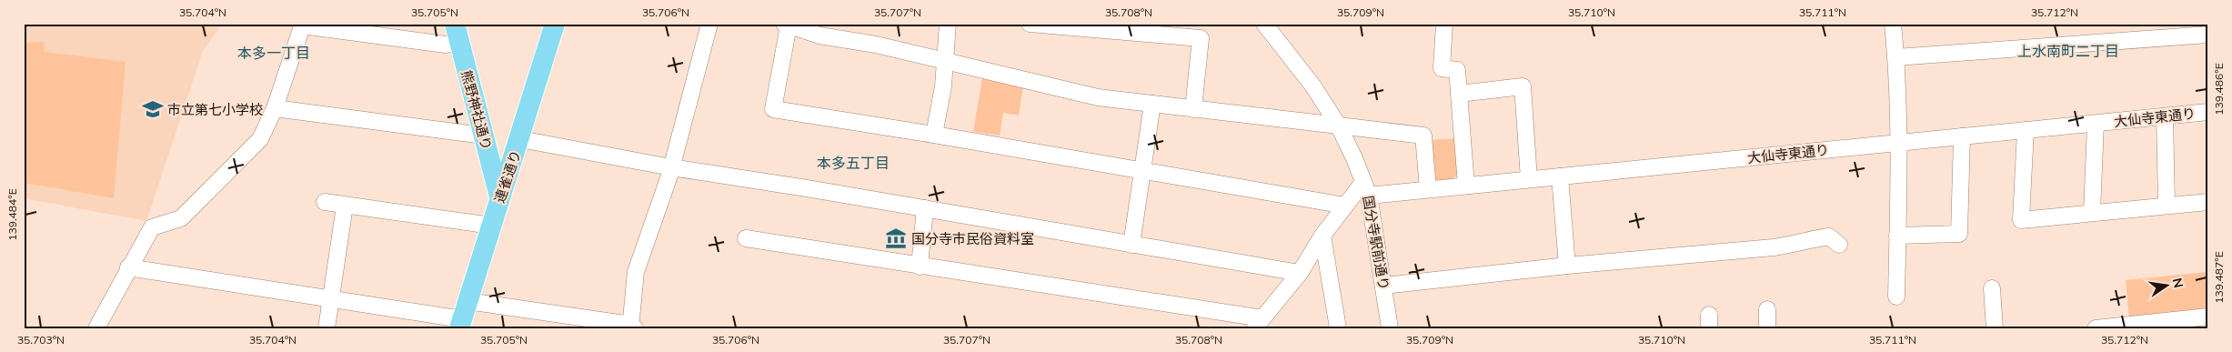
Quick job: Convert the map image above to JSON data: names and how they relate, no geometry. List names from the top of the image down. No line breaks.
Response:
{"streets":{"main road":["熊野神社通り","連雀通り"],"street":["大仙寺東通り","国分寺駅前通り"]},"crossings":[["熊野神社通り","連雀通り"],["大仙寺東通り","国分寺駅前通り"]],"districts":["上水南町二丁目","本多一丁目","本多五丁目"],"places":{"school or university":["市立第七小学校"],"museum":["国分寺市民俗資料室"]},"north":"right","coordinates":["35.704°N","35.705°N","35.706°N","35.707°N","35.708°N","35.709°N","35.710°N","35.711°N","35.712°N","139.486°E","139.484°E","139.487°E","35.703°N"]}
